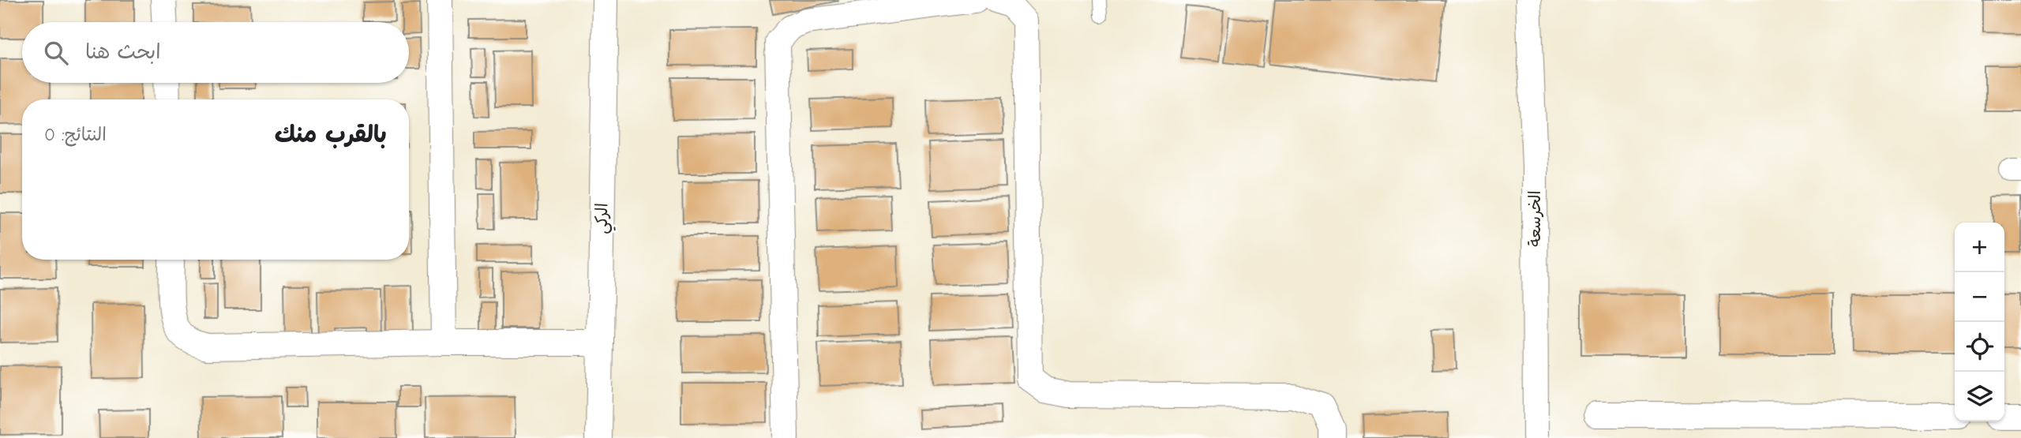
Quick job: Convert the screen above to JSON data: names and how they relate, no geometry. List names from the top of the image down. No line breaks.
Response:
{"streets":{"street":["الركي","الخرسعة"]},"page":{"search":"ابحث هنا","heading":["بالقرب منك","النتائج: 0"],"map_buttons":["+","−"]}}
